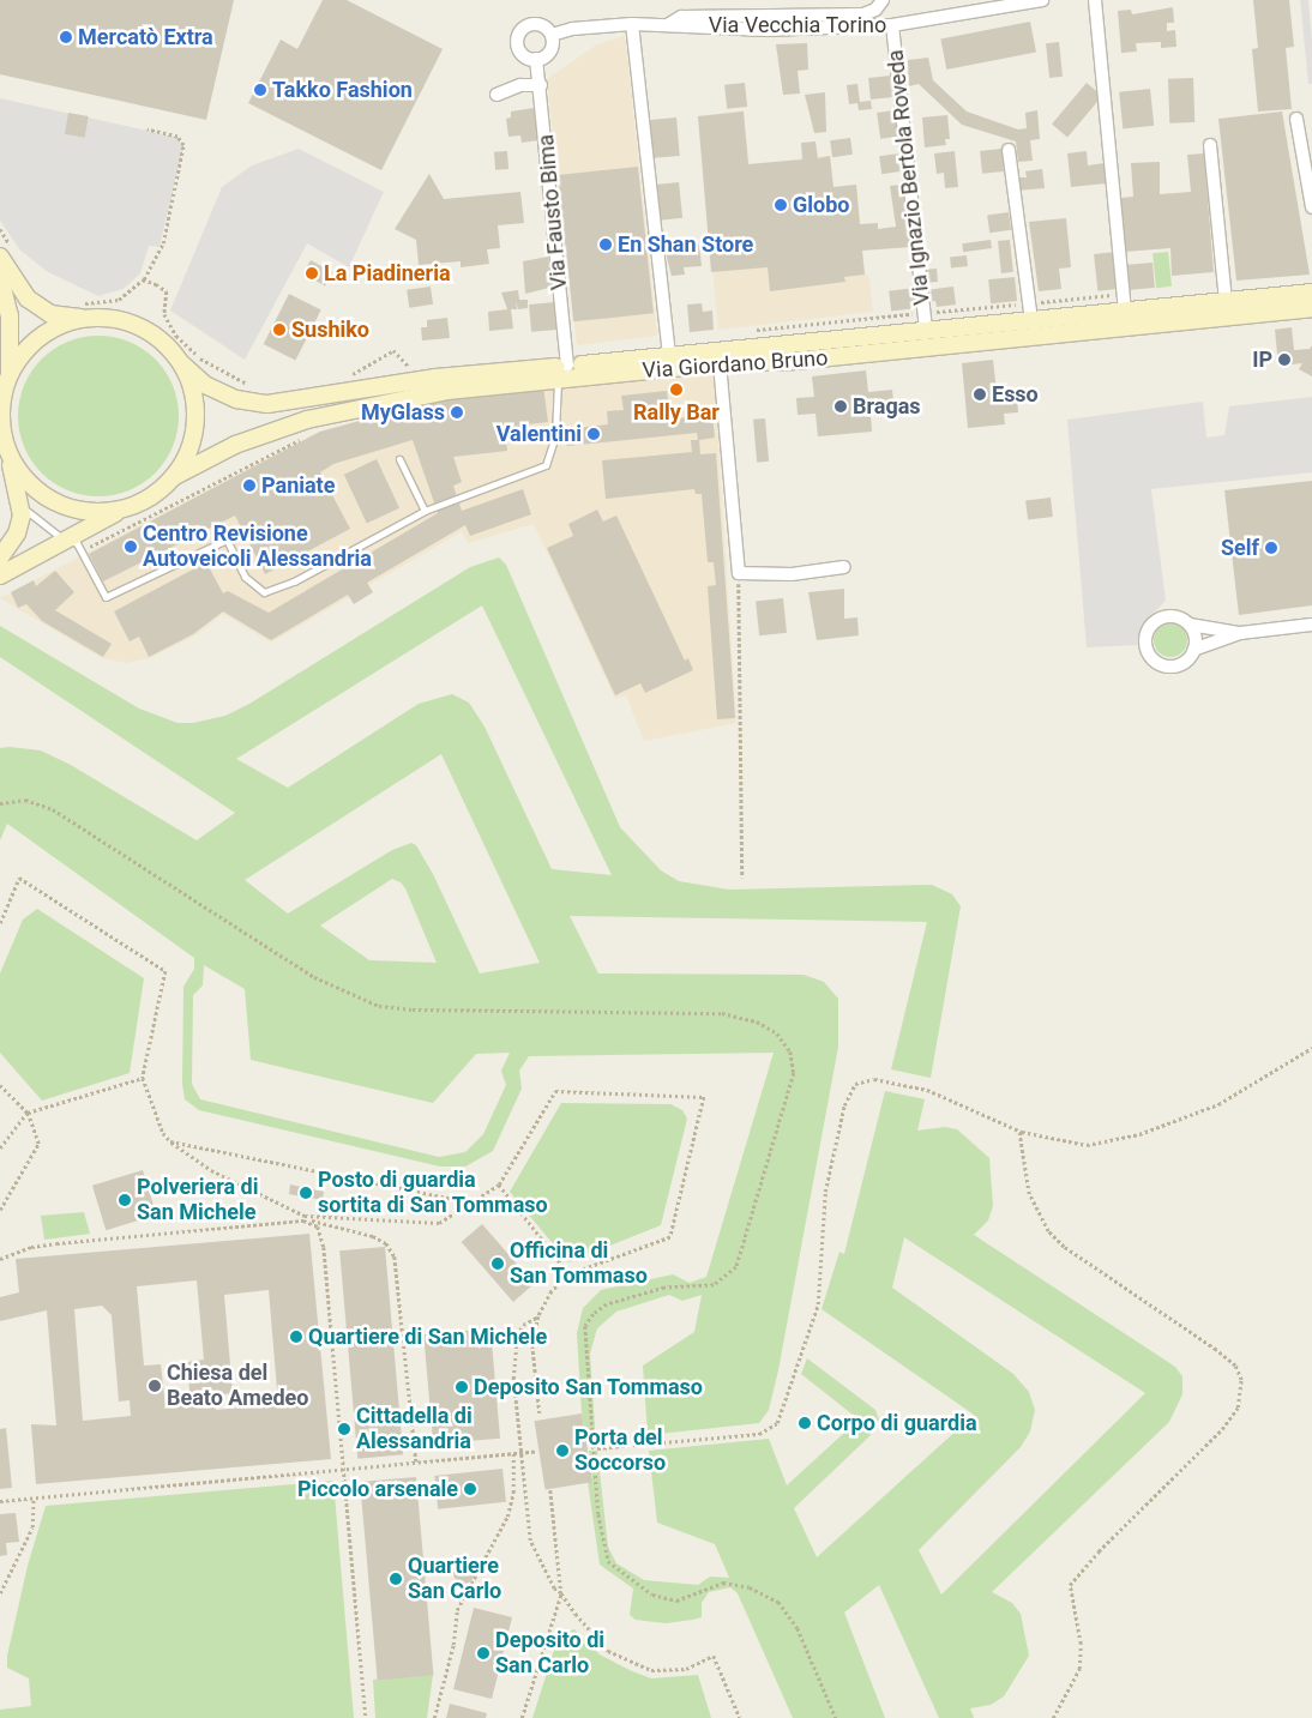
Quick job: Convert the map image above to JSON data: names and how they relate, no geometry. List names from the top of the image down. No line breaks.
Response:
{"streets":{"main road":["Via Giordano Bruno"],"street":["Via Vecchia Torino","Via Ignazio Bertola Roveda","Via Fausto Bima"]},"crossings":[["Via Vecchia Torino","Via Ignazio Bertola Roveda"],["Via Vecchia Torino","Via Fausto Bima"],["Via Ignazio Bertola Roveda","Via Giordano Bruno"],["Via Fausto Bima","Via Giordano Bruno"]],"places":["Mercatò Extra","Takko Fashion","Globo","En Shan Store","La Piadineria","Sushiko","IP","Rally Bar","Esso","Bragas","MyGlass","Valentini","Paniate","Centro Revisione Autoveicoli Alessandria","Self","Posto di guardia sortita di San Tommaso","Polveriera di San Michele","Officina di San Tommaso","Quartiere di San Michele","Chiesa del Beato Amedeo","Deposito San Tommaso","Corpo di guardia","Cittadella di Alessandria","Porta del Soccorso","Piccolo arsenale","Quartiere San Carlo","Deposito di San Carlo"]}
